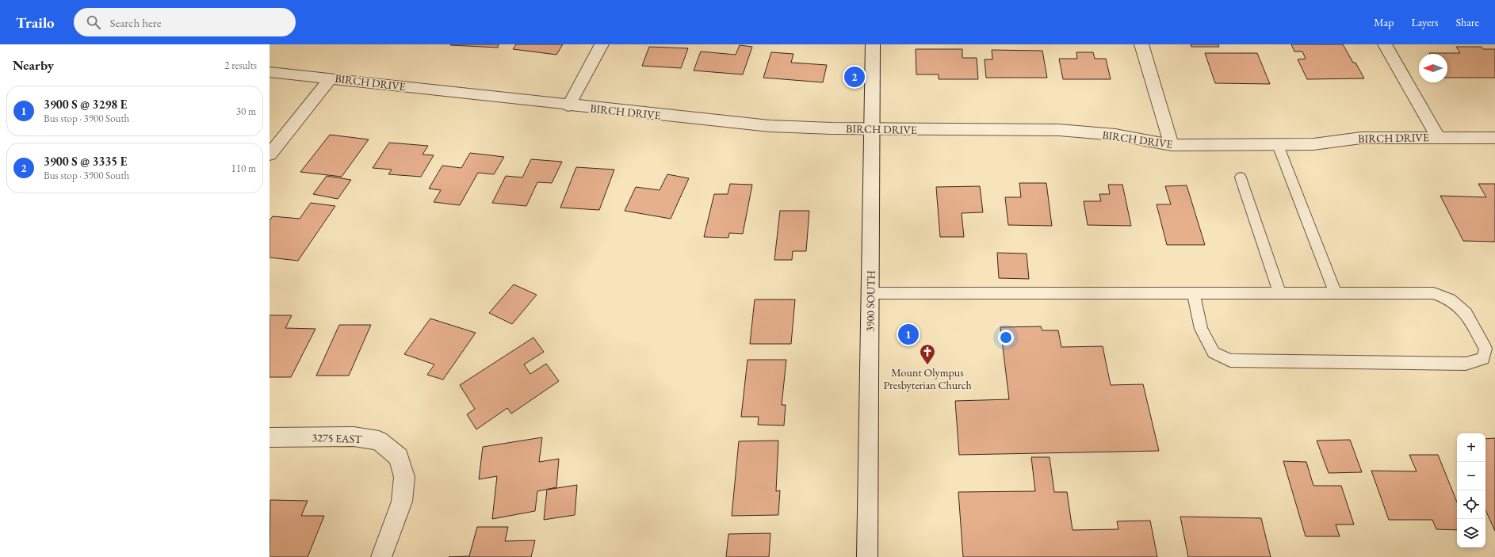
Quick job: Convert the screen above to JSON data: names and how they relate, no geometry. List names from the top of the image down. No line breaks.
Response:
{"streets":{"street":["BIRCH DRIVE","3900 SOUTH","3275 EAST"]},"crossings":[["BIRCH DRIVE","3900 SOUTH"]],"places":{"church":["Mount Olympus Presbyterian Church"]},"north":"left","page":{"header":"Trailo","search":"Search here","nav":["Map","Layers","Share"],"heading":["Nearby","2 results"],"pins":["2","1"],"list":[{"mark":"1","name":"3900 S @ 3298 E","note":"Bus stop · 3900 South","value":"30 m"},{"mark":"2","name":"3900 S @ 3335 E","note":"Bus stop · 3900 South","value":"110 m"}],"map_buttons":["+","−"]}}
